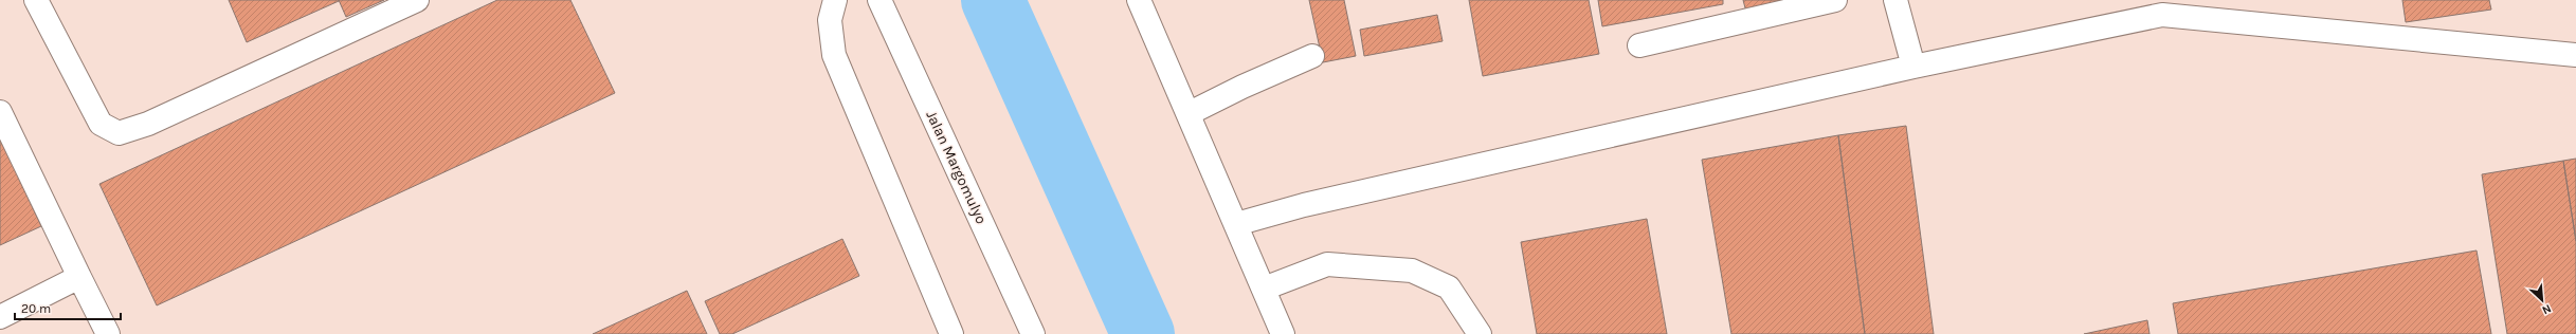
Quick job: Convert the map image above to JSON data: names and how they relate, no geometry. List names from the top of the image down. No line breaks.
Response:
{"streets":{"main road":["Jalan Margomulyo"]},"scale_bar":"20 m","north":"bottom right"}
